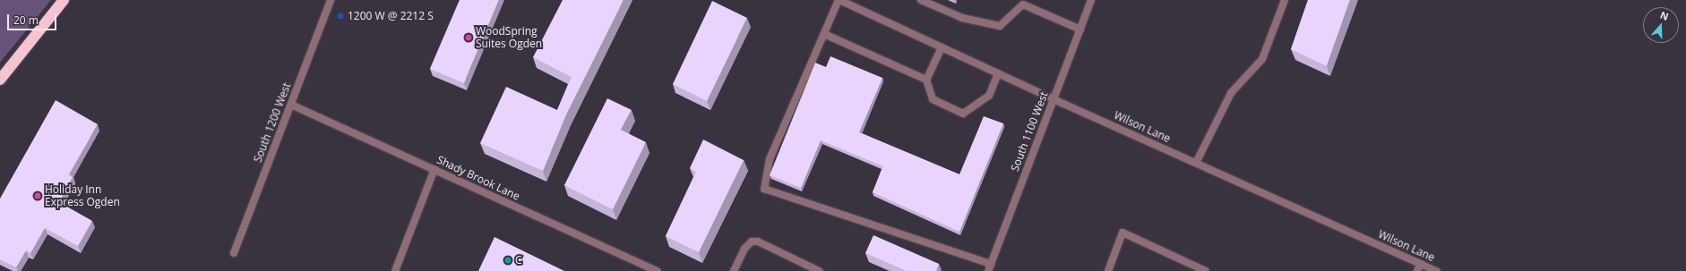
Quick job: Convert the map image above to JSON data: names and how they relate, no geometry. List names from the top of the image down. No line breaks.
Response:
{"streets":{"street":["South 1200 West","Wilson Lane","South 1100 West","Shady Brook Lane"]},"crossings":[["South 1200 West","Shady Brook Lane"],["Wilson Lane","South 1100 West"]],"places":["1200 W @ 2212 S","WoodSpring Suites Ogden","Holiday Inn Express Ogden","C"],"scale_bar":"20 m","north":"top"}
